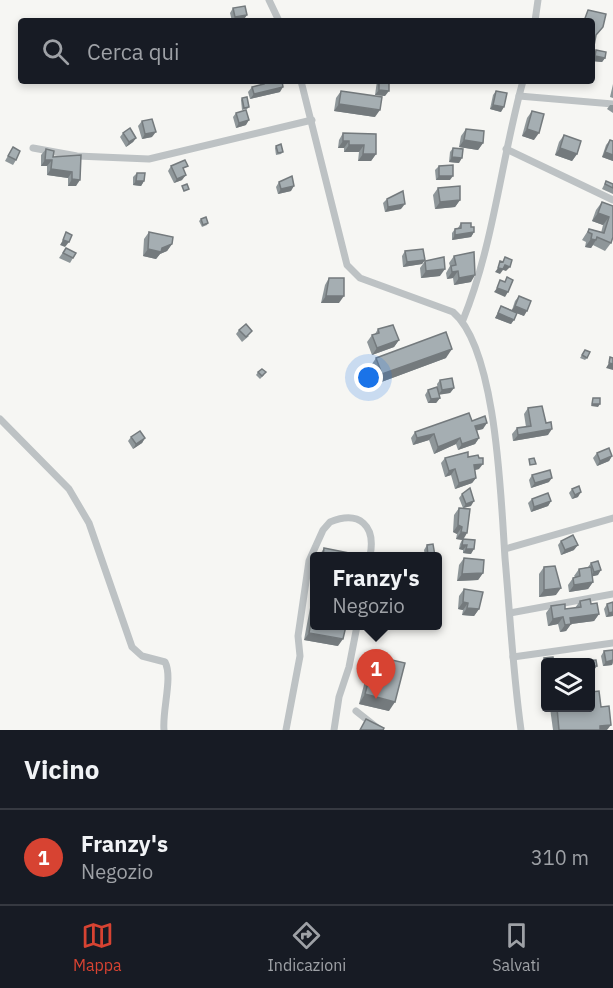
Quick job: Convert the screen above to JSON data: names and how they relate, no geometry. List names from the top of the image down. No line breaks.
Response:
{"page":{"search":"Cerca qui","popup":["Franzy's","Negozio"],"pins":"1","heading":"Vicino","list":[{"mark":"1","name":"Franzy's","note":"Negozio","value":"310 m"}],"nav":["Mappa","Indicazioni","Salvati"]}}
